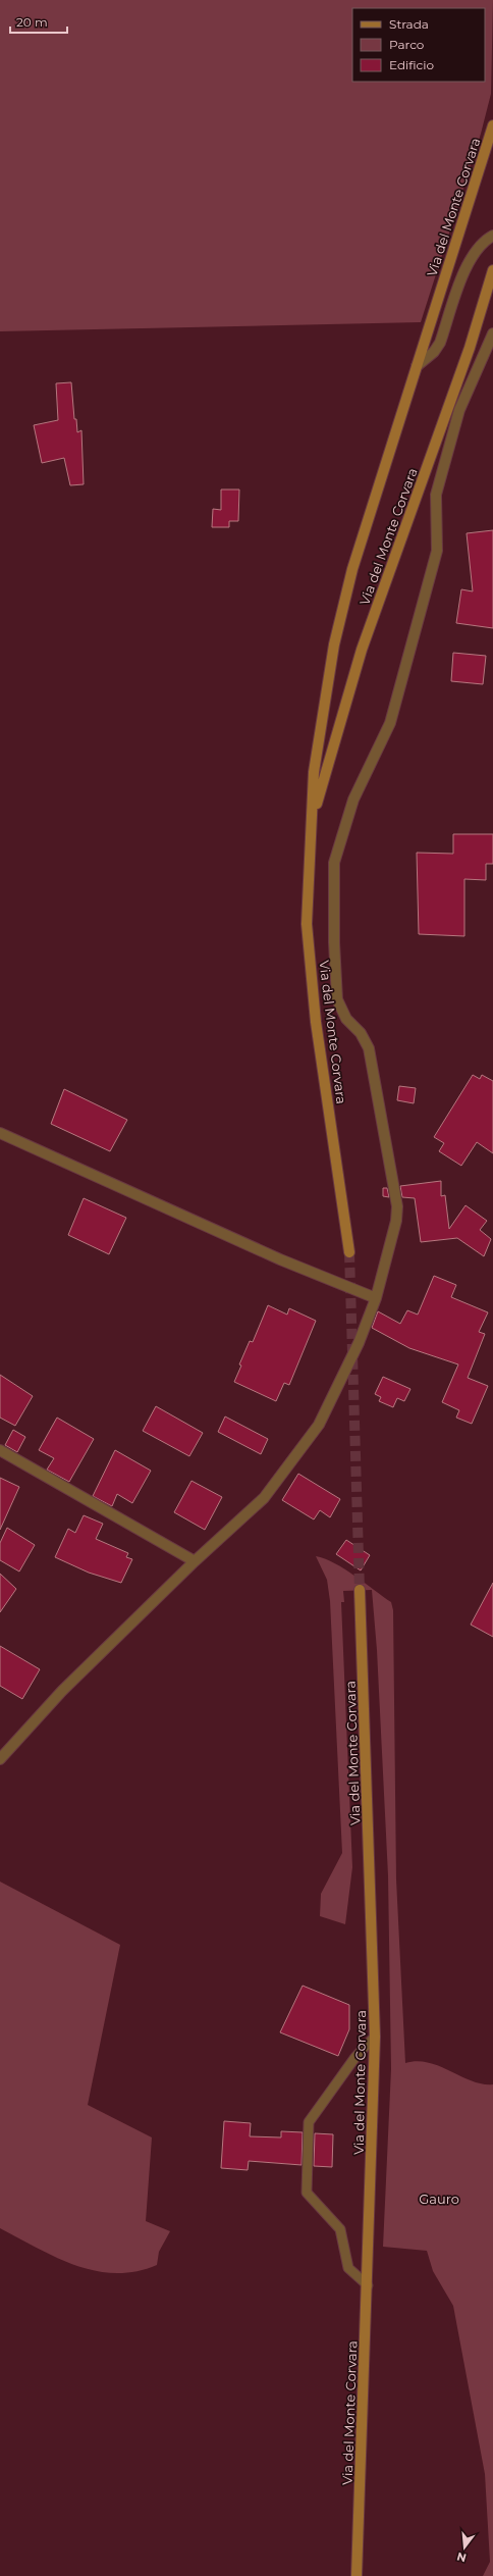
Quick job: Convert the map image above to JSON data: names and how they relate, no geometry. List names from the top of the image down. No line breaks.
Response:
{"streets":{"main road":["Via del Monte Corvara"]},"parks":["Gauro"],"legend":["Strada","Parco","Edificio"],"scale_bar":"20 m","north":"bottom"}
